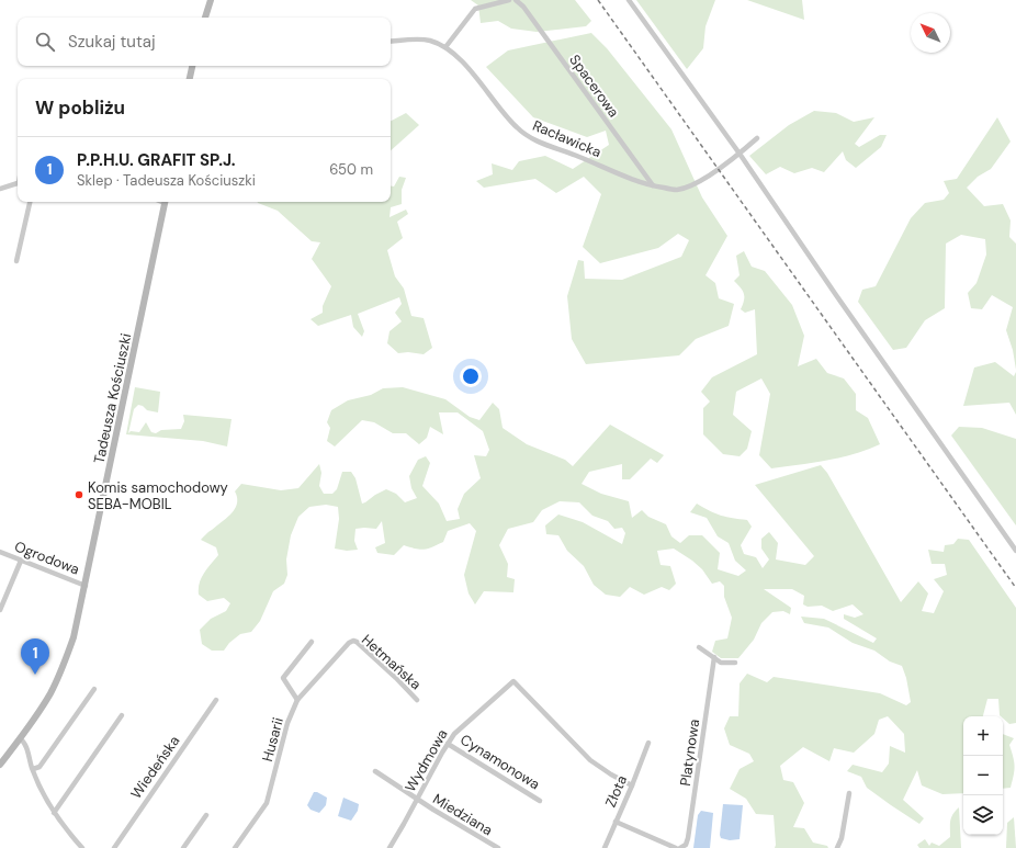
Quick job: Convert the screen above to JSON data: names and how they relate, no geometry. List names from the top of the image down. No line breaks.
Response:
{"streets":{"main road":["Tadeusza Kościuszki"],"street":["Spacerowa","Racławicka","Ogrodowa","Hetmańska","Husarii","Platynowa","Wydmowa","Cynamonowa","Wiedeńska","Złota","Miedziana"]},"crossings":[["Spacerowa","Racławicka"],["Tadeusza Kościuszki","Ogrodowa"],["Hetmańska","Husarii"],["Wydmowa","Cynamonowa"],["Wydmowa","Złota"],["Wydmowa","Miedziana"]],"places":["Komis samochodowy SEBA-MOBIL"],"north":"top left","page":{"search":"Szukaj tutaj","heading":"W pobliżu","list":[{"mark":"1","name":"P.P.H.U. GRAFIT SP.J.","note":"Sklep · Tadeusza Kościuszki","value":"650 m"}],"pins":"1","map_buttons":["+","−"]}}
